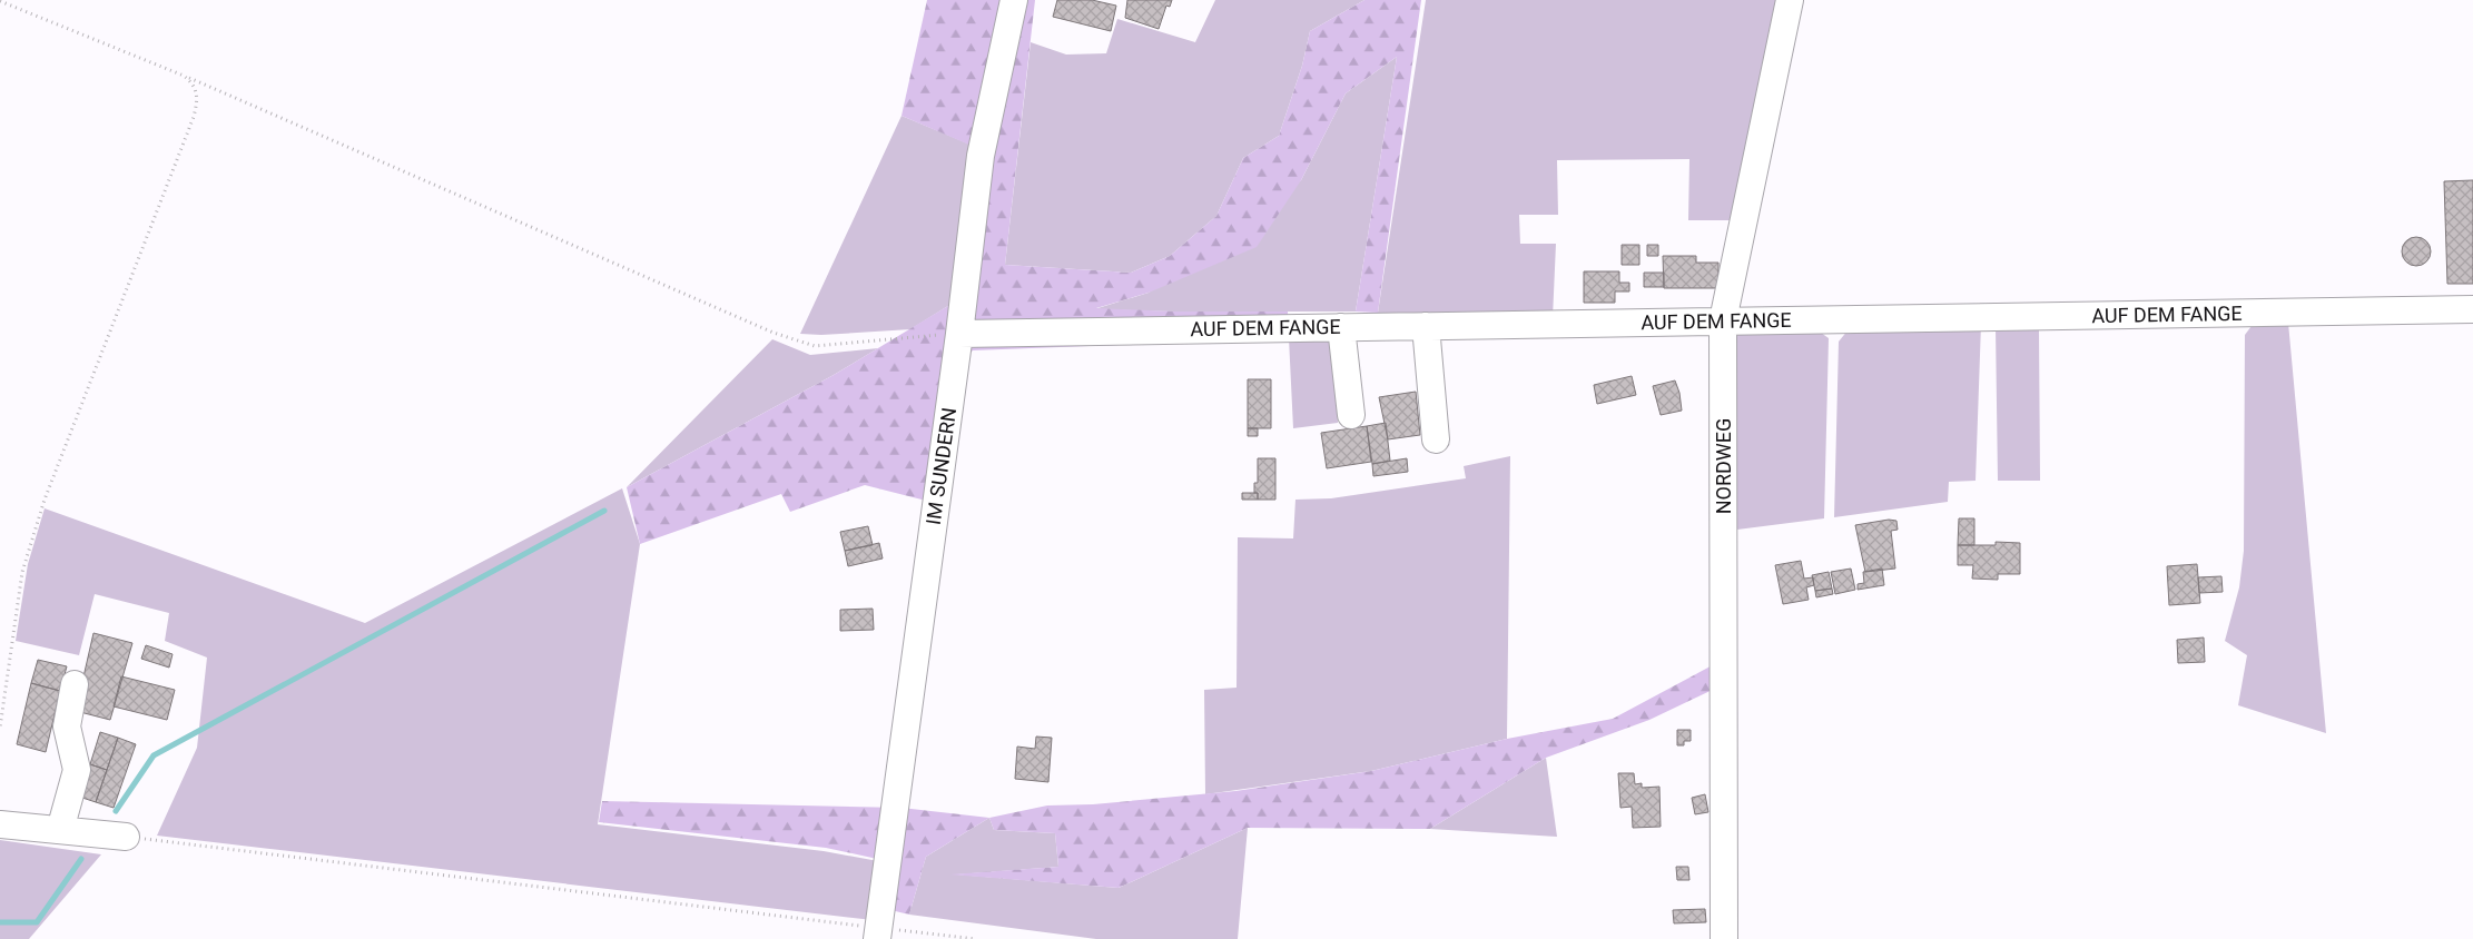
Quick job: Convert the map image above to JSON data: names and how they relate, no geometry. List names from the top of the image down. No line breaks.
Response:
{"streets":{"street":["AUF DEM FANGE","IM SUNDERN","NORDWEG"]},"crossings":[["AUF DEM FANGE","IM SUNDERN"],["AUF DEM FANGE","NORDWEG"]]}
